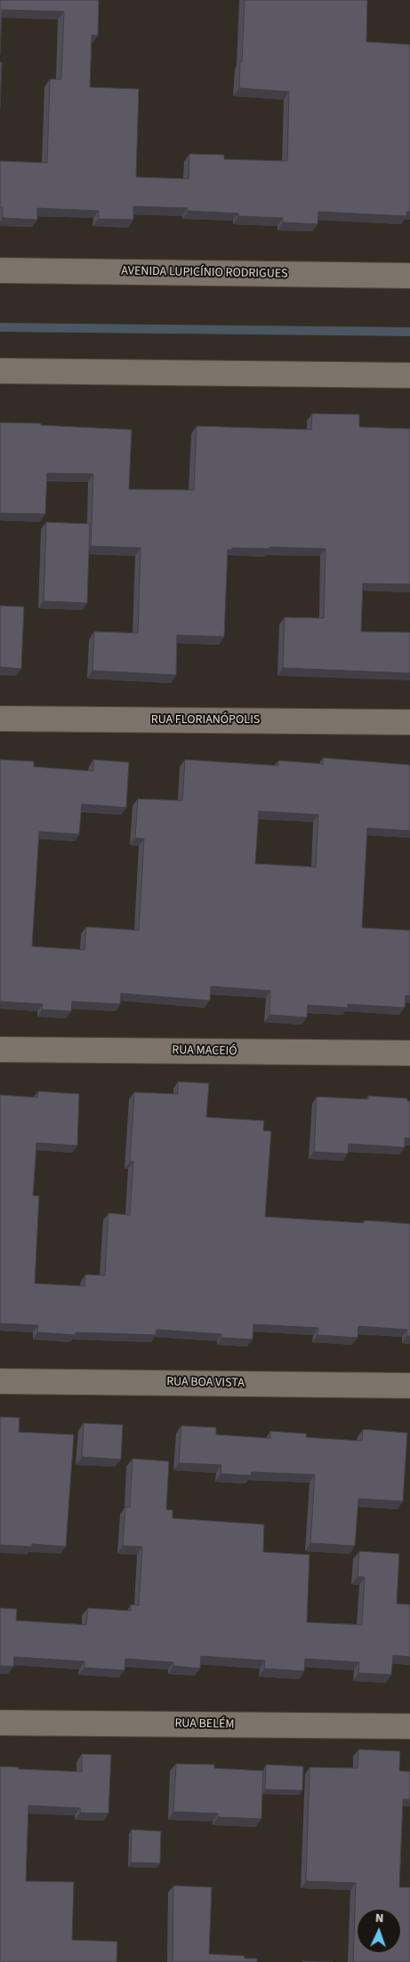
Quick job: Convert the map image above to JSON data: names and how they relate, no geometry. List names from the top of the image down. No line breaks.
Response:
{"streets":{"street":["AVENIDA LUPICÍNIO RODRIGUES","RUA FLORIANÓPOLIS","RUA MACEIÓ","RUA BOA VISTA","RUA BELÉM"]},"north":"top"}
